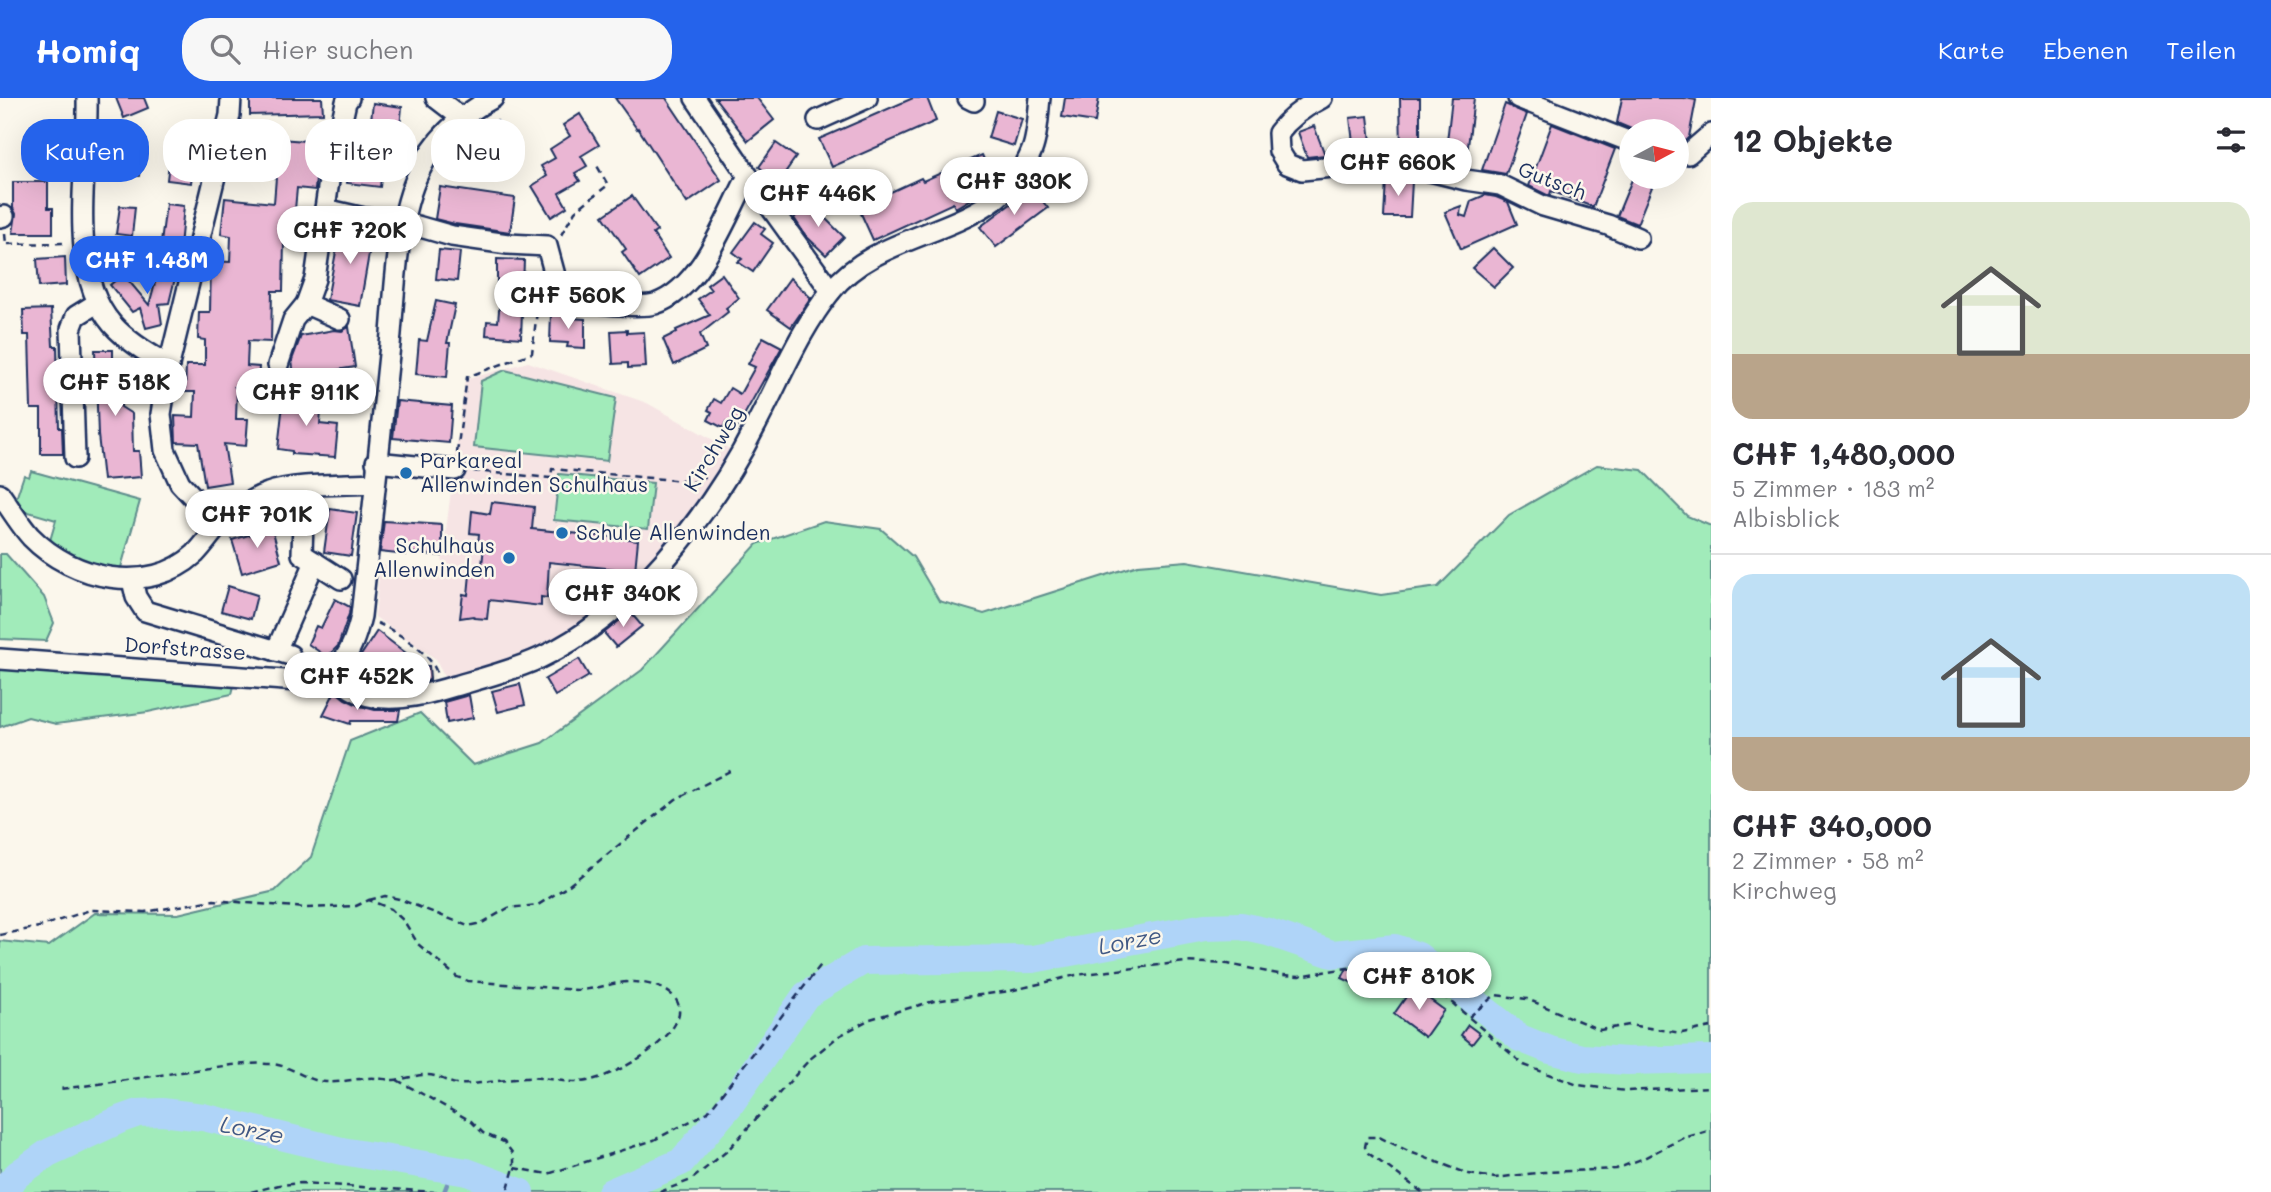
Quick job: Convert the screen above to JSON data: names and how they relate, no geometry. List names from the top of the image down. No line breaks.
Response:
{"streets":{"street":["Gutsch","Kirchweg","Dorfstrasse"]},"crossings":[["Kirchweg","Dorfstrasse"]],"water":["Lorze"],"places":["Parkareal Allenwinden Schulhaus","Schule Allenwinden","Schulhaus Allenwinden"],"north":"right","page":{"header":"Homiq","search":"Hier suchen","nav":["Karte","Ebenen","Teilen"],"heading":"12 Objekte","chip":["Kaufen","Mieten","Filter","Neu"],"price":["CHF 660K","CHF 330K","CHF 446K","CHF 720K","CHF 1.48M","CHF 560K","CHF 518K","CHF 911K","CHF 701K","CHF 340K","CHF 452K","CHF 810K"],"list":[{"name":"CHF 1,480,000","note":"5 Zimmer · 183 m² · Albisblick"},{"name":"CHF 340,000","note":"2 Zimmer · 58 m² · Kirchweg"}]}}
